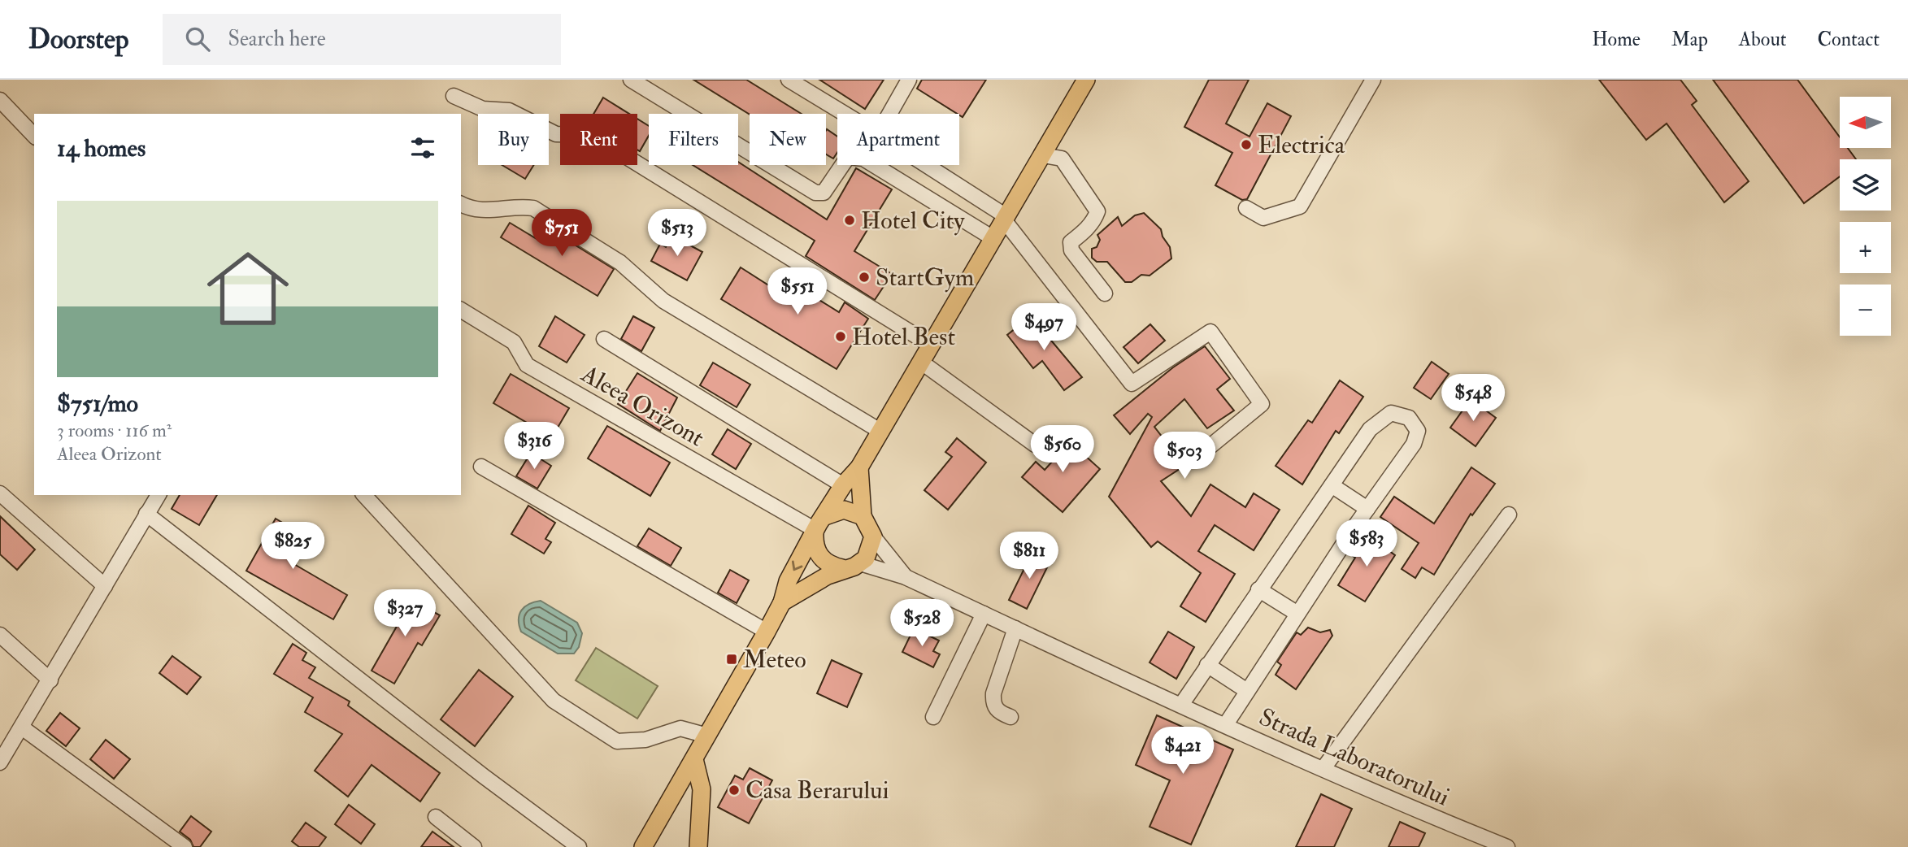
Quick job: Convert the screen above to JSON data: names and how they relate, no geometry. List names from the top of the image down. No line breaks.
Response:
{"streets":{"street":["Aleea Orizont","Strada Laboratorului"]},"crossings":[["Aleea Orizont","Strada Laboratorului"]],"places":{"other":["Electrica","Hotel City","StartGym","Hotel Best","Casa Berarului"],"transit":["Meteo"]},"north":"left","page":{"header":"Doorstep","search":"Search here","nav":["Home","Map","About","Contact"],"map_buttons":["+","−"],"chip":["Buy","Rent","Filters","New","Apartment"],"heading":"14 homes","list":[{"name":"$751/mo","note":"3 rooms · 116 m² · Aleea Orizont"}],"price":["$751","$513","$551","$497","$548","$316","$560","$503","$583","$825","$811","$327","$528","$421"]}}
